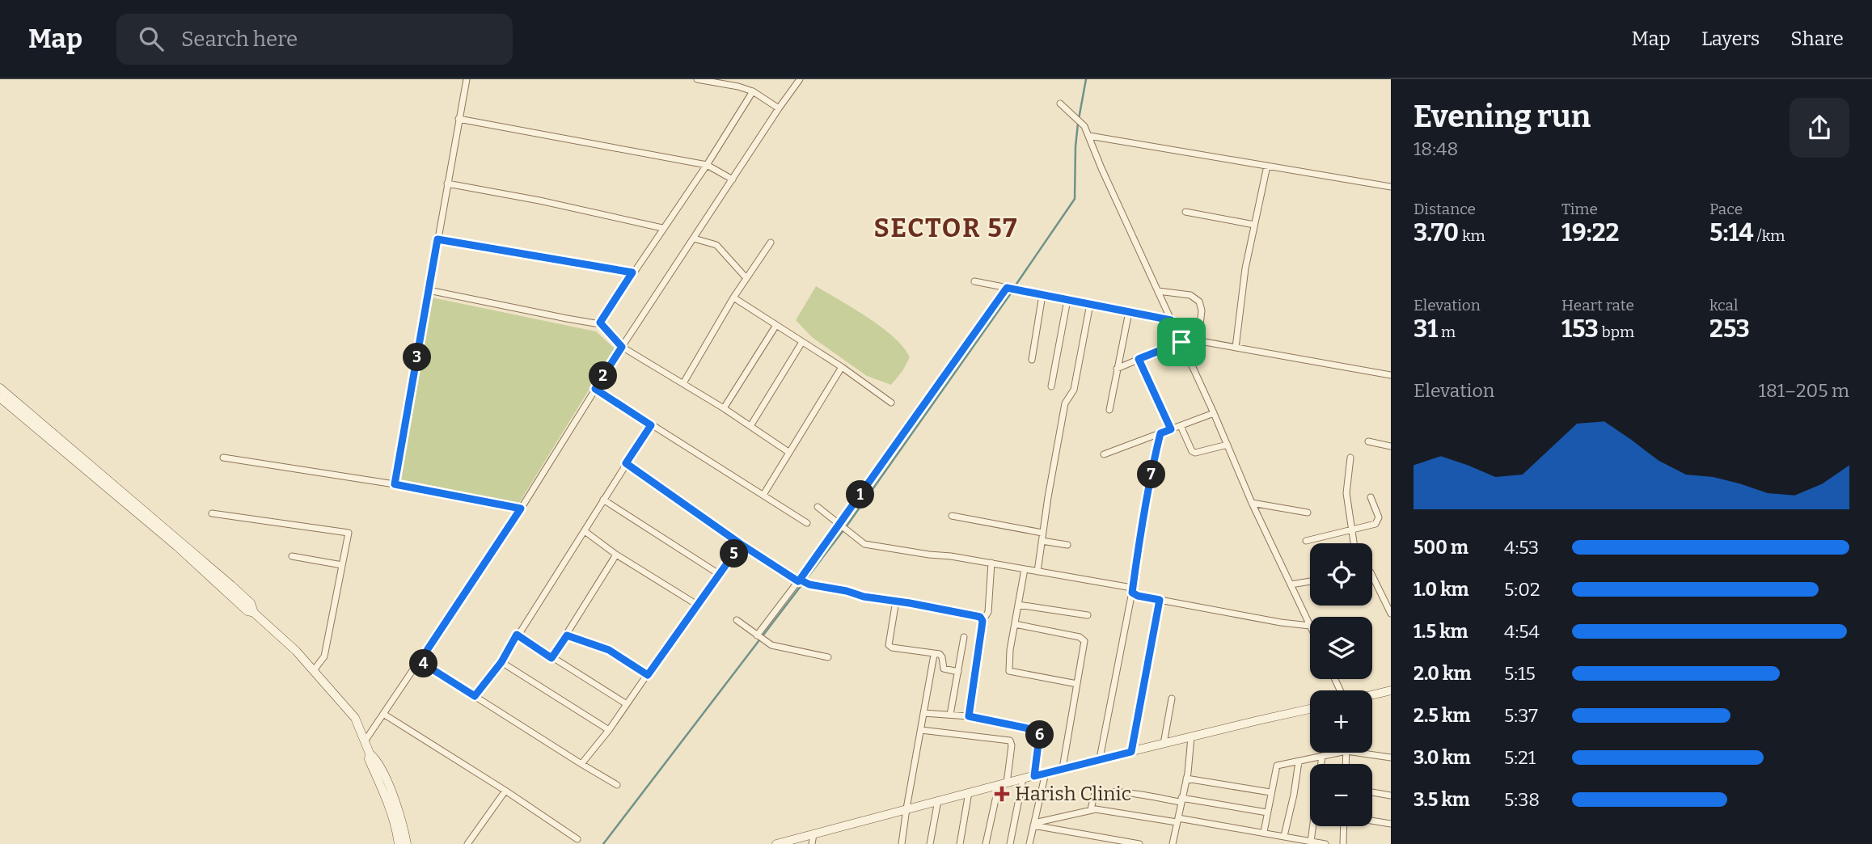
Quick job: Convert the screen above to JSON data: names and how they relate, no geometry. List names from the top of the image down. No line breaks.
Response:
{"districts":["SECTOR 57"],"places":{"health":["Harish Clinic"]},"page":{"header":"Map","search":"Search here","nav":["Map","Layers","Share"],"heading":["Evening run","18:48"],"stats":[["Distance","3.70 km"],["Time","19:22"],["Pace","5:14 /km"],["Elevation","31 m"],["Heart rate","153 bpm"],["kcal","253"]],"pins":["3","2","7","1","5","4","6"],"chart":["Elevation","181–205 m"],"list":[{"name":"500 m","note":"4:53"},{"name":"1.0 km","note":"5:02"},{"name":"1.5 km","note":"4:54"},{"name":"2.0 km","note":"5:15"},{"name":"2.5 km","note":"5:37"},{"name":"3.0 km","note":"5:21"},{"name":"3.5 km","note":"5:38"}],"map_buttons":["+","−"]}}
